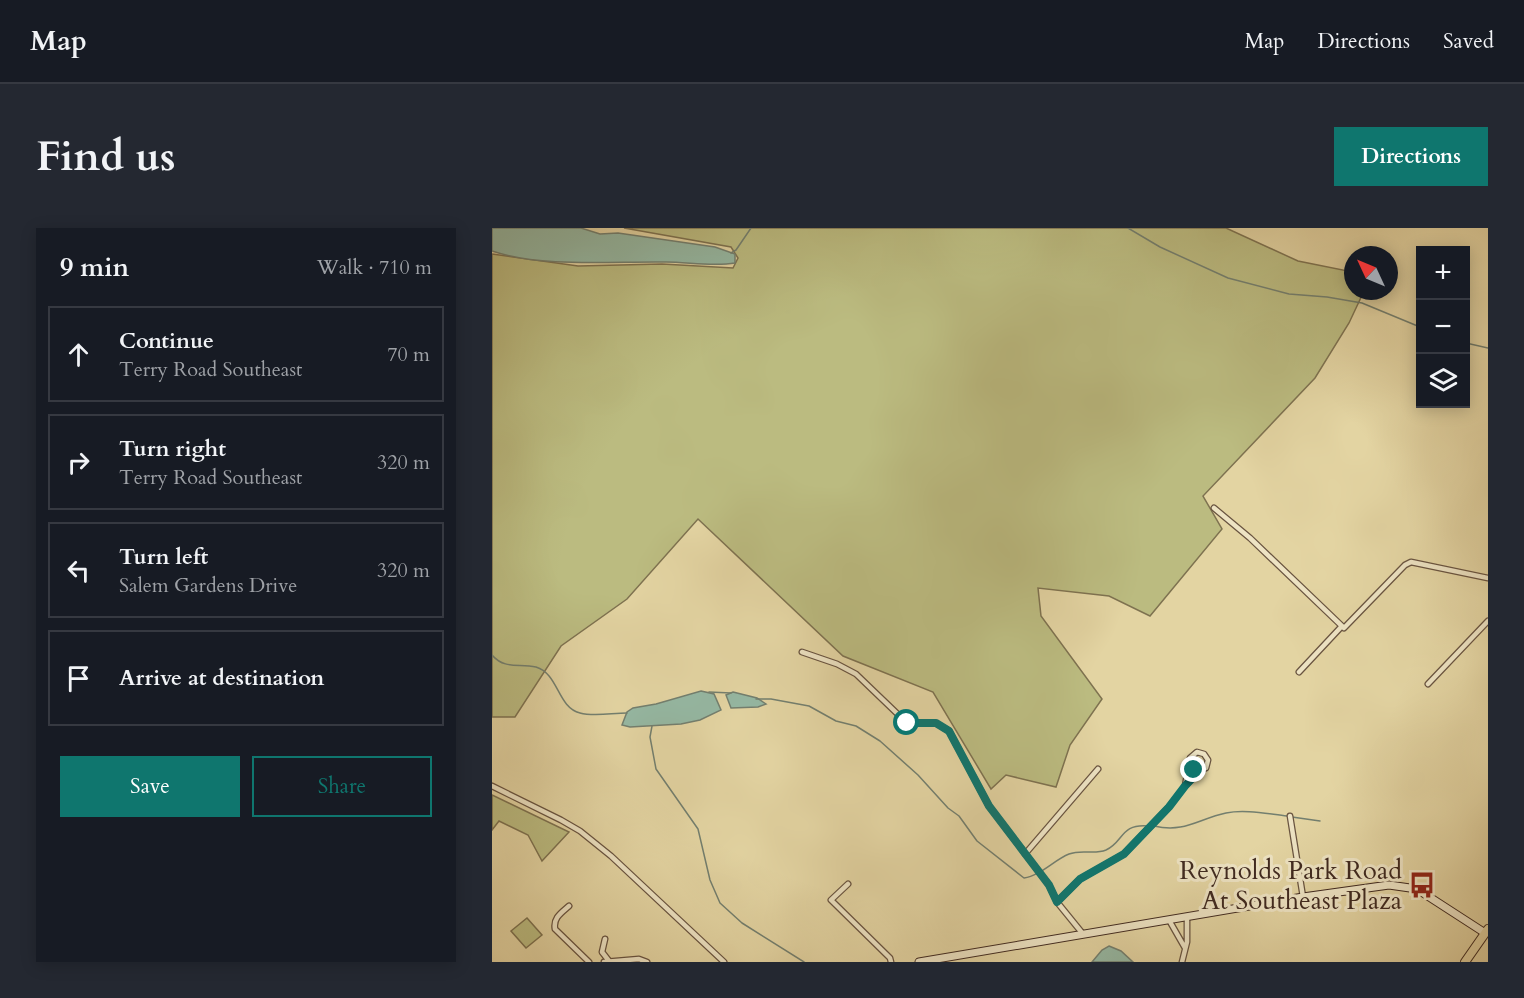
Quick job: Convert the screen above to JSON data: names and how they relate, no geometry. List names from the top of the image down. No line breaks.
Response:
{"places":{"bus stop":["Reynolds Park Road At Southeast Plaza"]},"north":"top left","page":{"header":"Map","nav":["Map","Directions","Saved"],"buttons":["Directions",["Save","Share"]],"title":"Find us","heading":["9 min","Walk · 710 m"],"map_buttons":["+","−"],"list":[["Continue","Terry Road Southeast","70 m"],["Turn right","Terry Road Southeast","320 m"],["Turn left","Salem Gardens Drive","320 m"],"Arrive at destination"]}}
